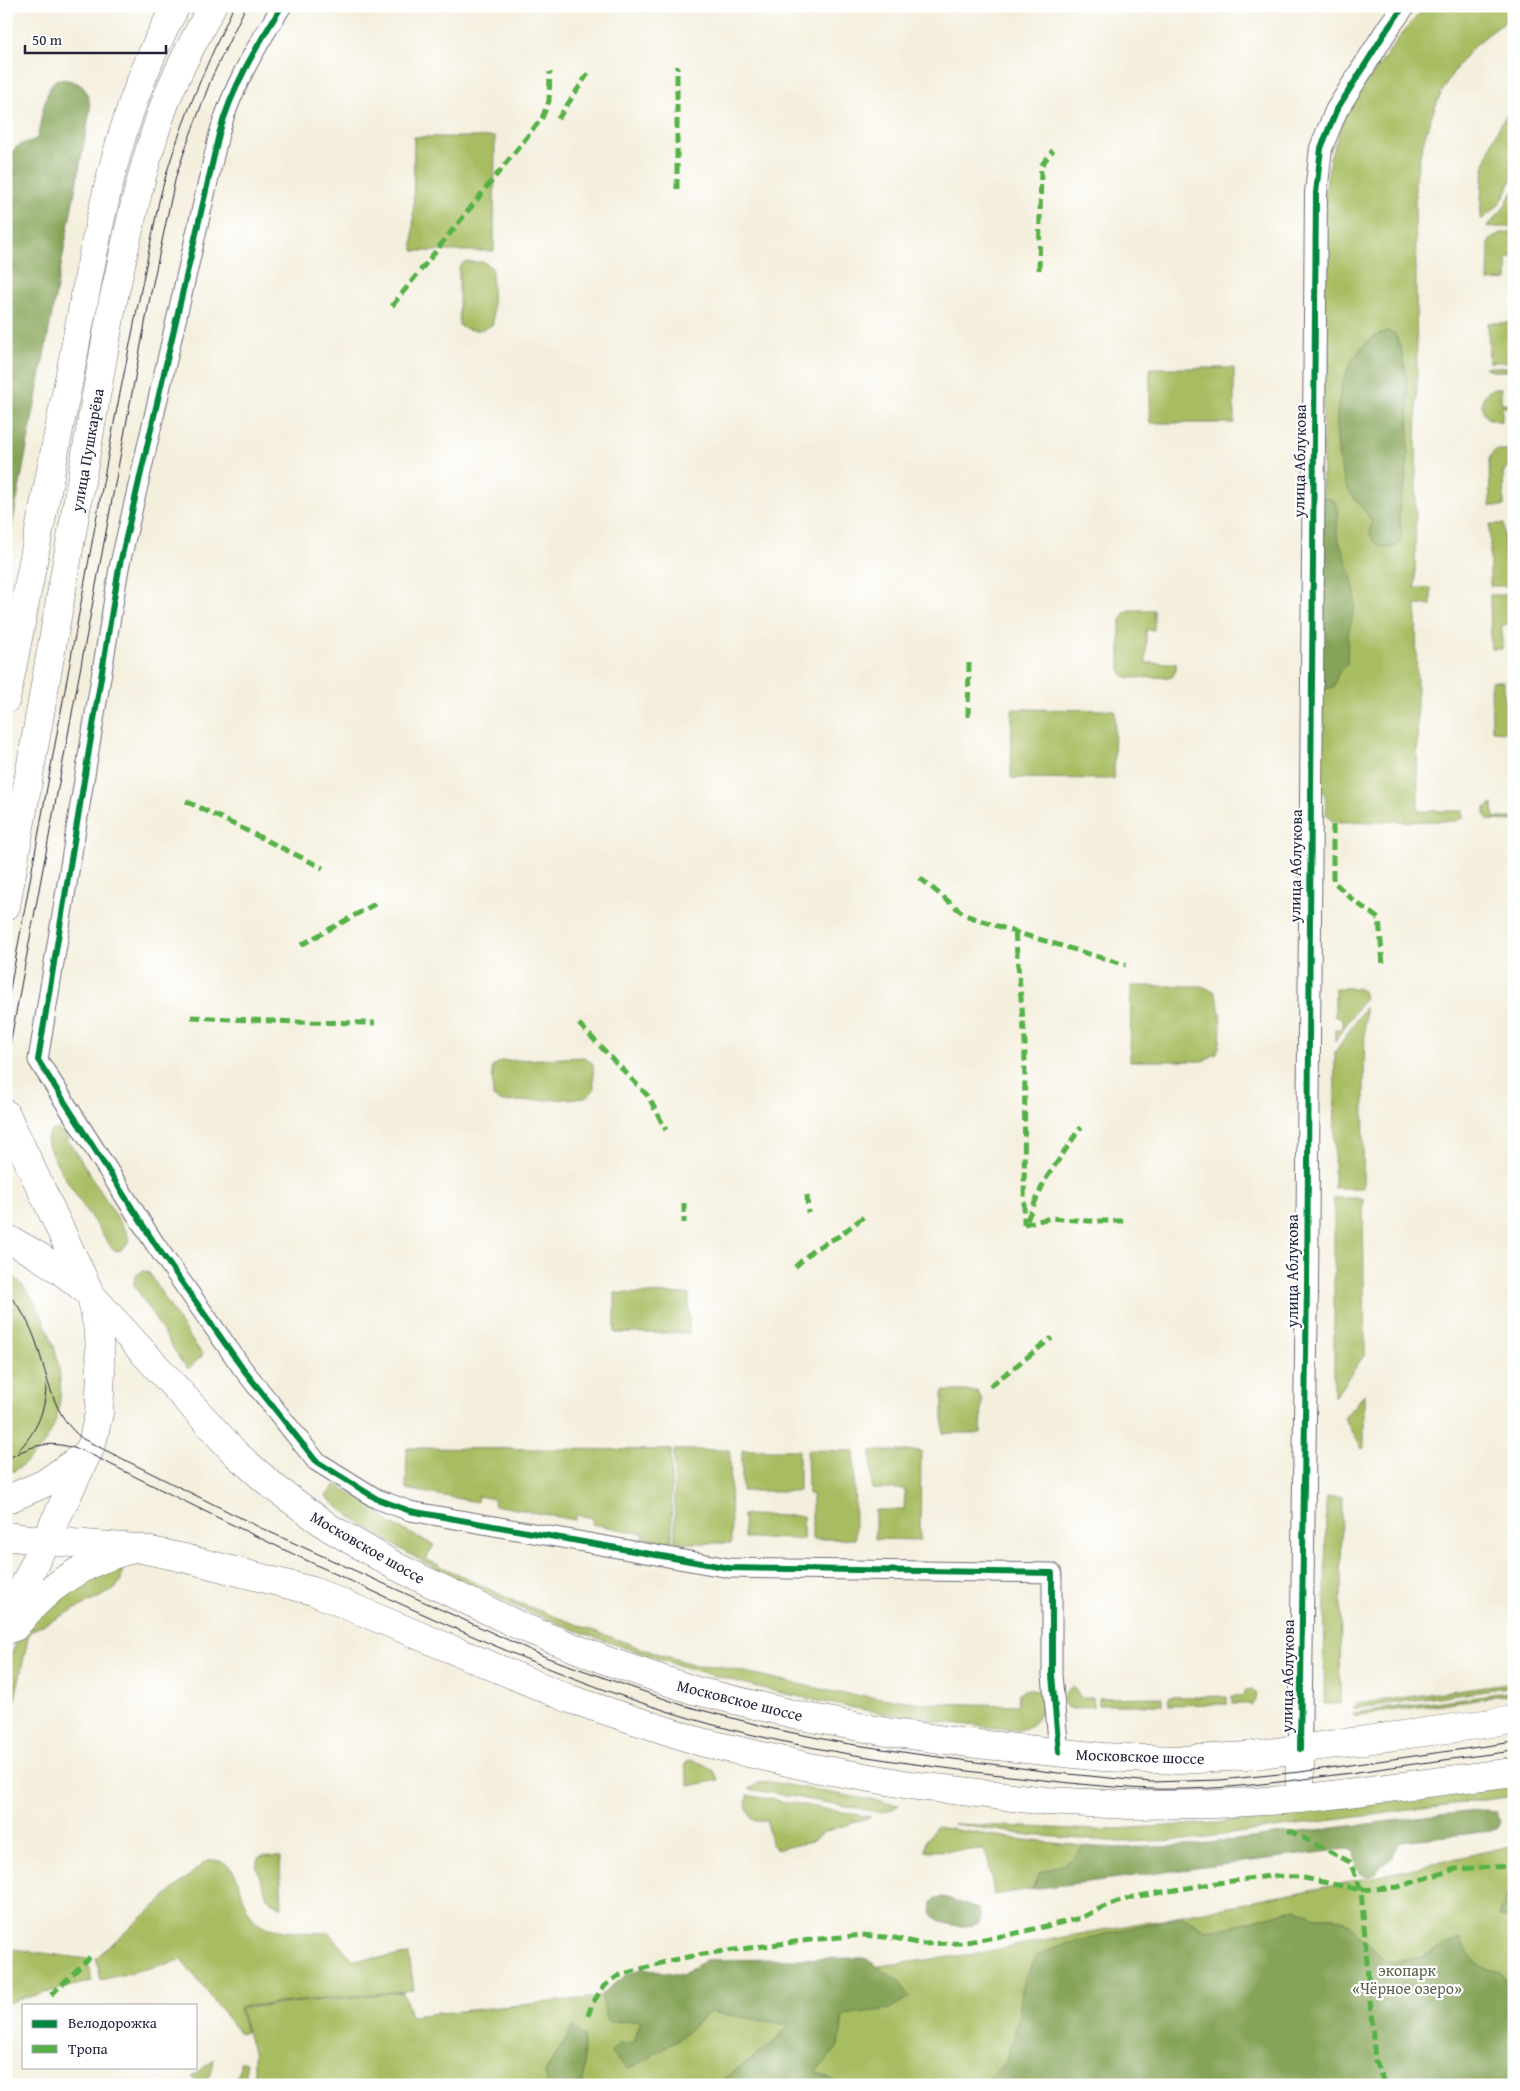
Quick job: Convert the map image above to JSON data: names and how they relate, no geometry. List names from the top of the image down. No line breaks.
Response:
{"streets":{"main road":["улица Пушкарёва","улица Аблукова","Московское шоссе"]},"crossings":[["улица Аблукова","Московское шоссе"]],"parks":["экопарк «Чёрное озеро»"],"legend":["Велодорожка","Тропа"],"scale_bar":"50 m"}
